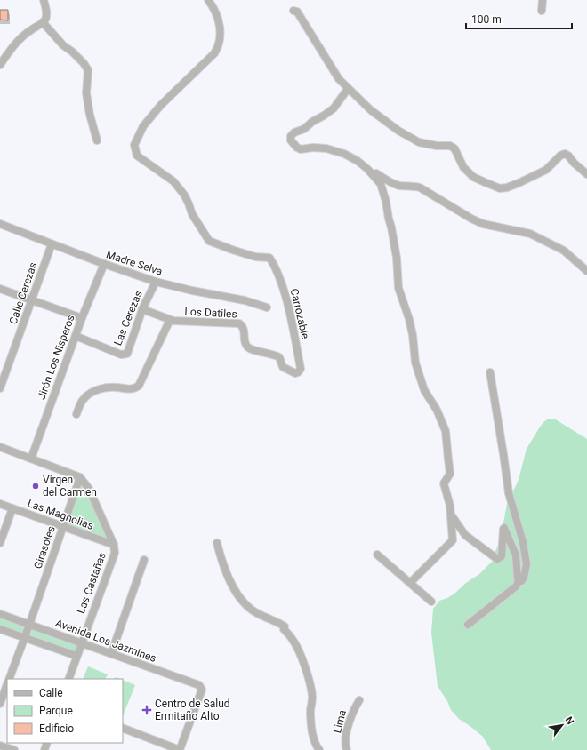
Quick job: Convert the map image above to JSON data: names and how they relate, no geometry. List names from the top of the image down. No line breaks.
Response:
{"streets":{"street":["Madre Selva","Calle Cerezas","Los Datiles","Carrozable","Las Cerezas","Jirón Los Nisperos","Las Magnolias","Girasoles","Las Castañas","Avenida Los Jazmines","Lima"]},"crossings":[["Madre Selva","Calle Cerezas"],["Madre Selva","Las Cerezas"],["Madre Selva","Jirón Los Nisperos"],["Los Datiles","Carrozable"],["Los Datiles","Las Cerezas"],["Las Cerezas","Jirón Los Nisperos"],["Las Magnolias","Girasoles"],["Las Magnolias","Las Castañas"],["Girasoles","Las Castañas"],["Girasoles","Avenida Los Jazmines"],["Las Castañas","Avenida Los Jazmines"]],"places":{"other":["Virgen del Carmen"],"health":["Centro de Salud Ermitaño Alto"]},"legend":["Calle","Parque","Edificio"],"scale_bar":"100 m","north":"top right"}
